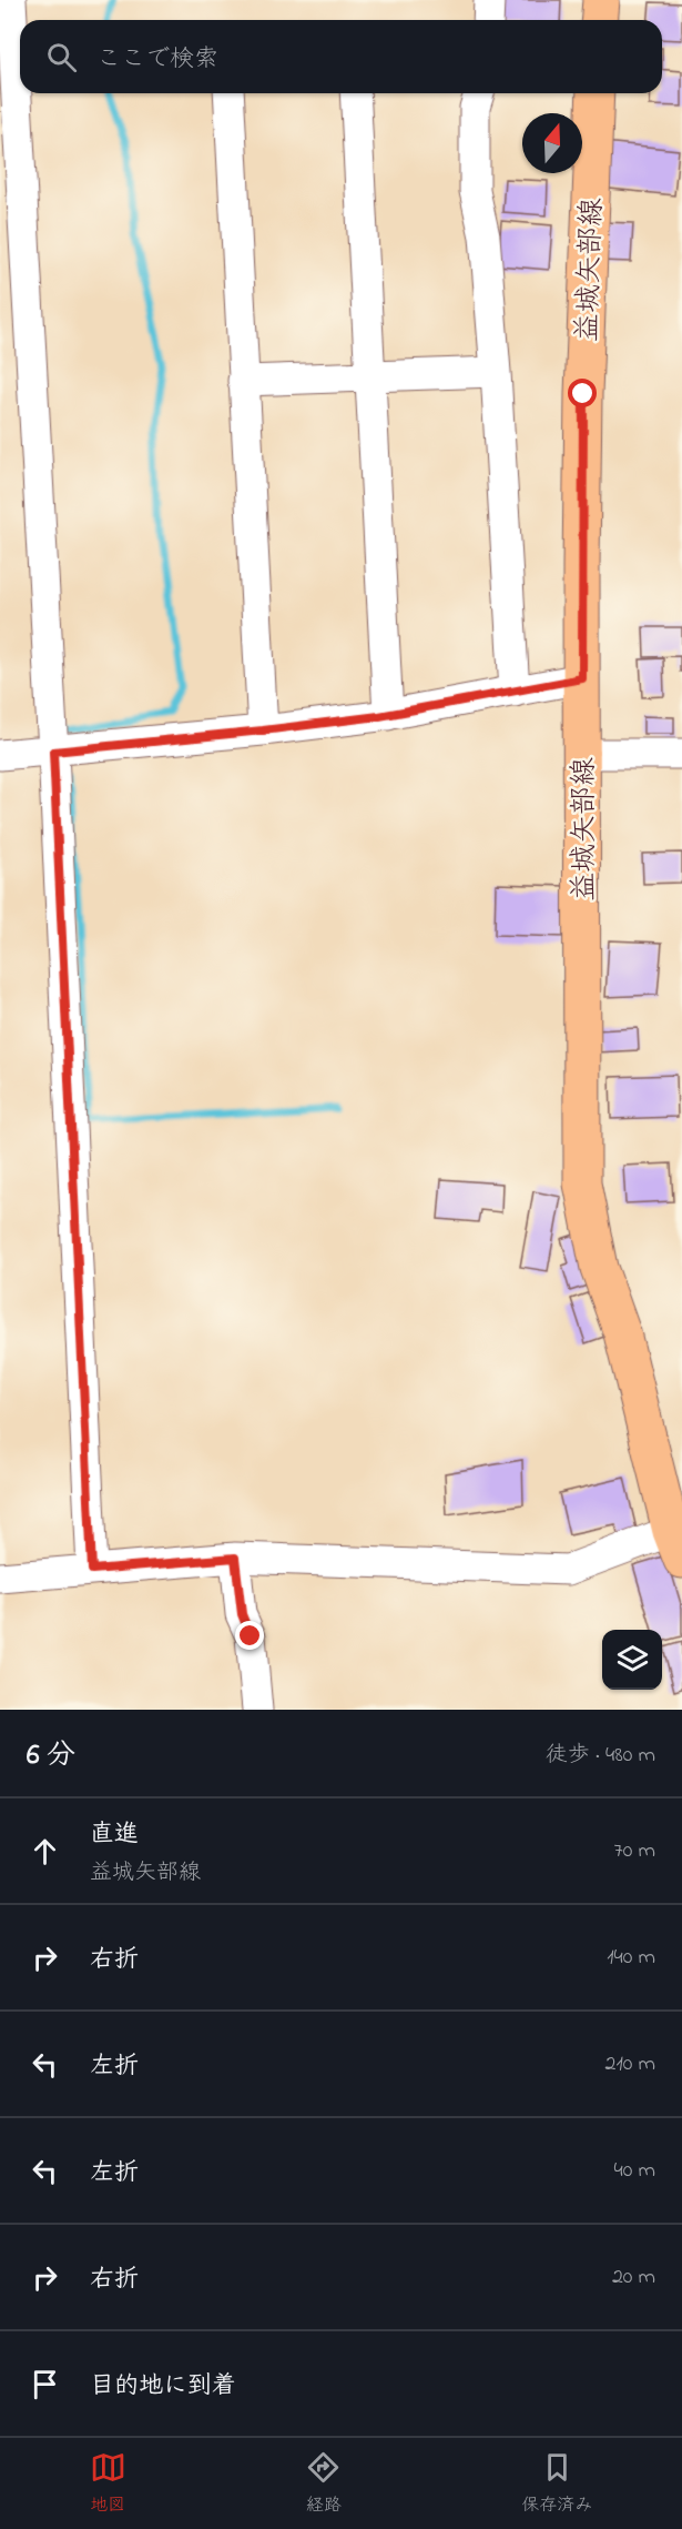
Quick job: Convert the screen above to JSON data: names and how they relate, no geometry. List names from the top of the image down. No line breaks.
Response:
{"streets":{"main road":["益城矢部線"]},"north":"top","page":{"search":"ここで検索","heading":["6 分","徒歩 · 480 m"],"list":[["直進","益城矢部線","70 m"],["右折","140 m"],["左折","210 m"],["左折","40 m"],["右折","20 m"],"目的地に到着"],"nav":["地図","経路","保存済み"]}}
